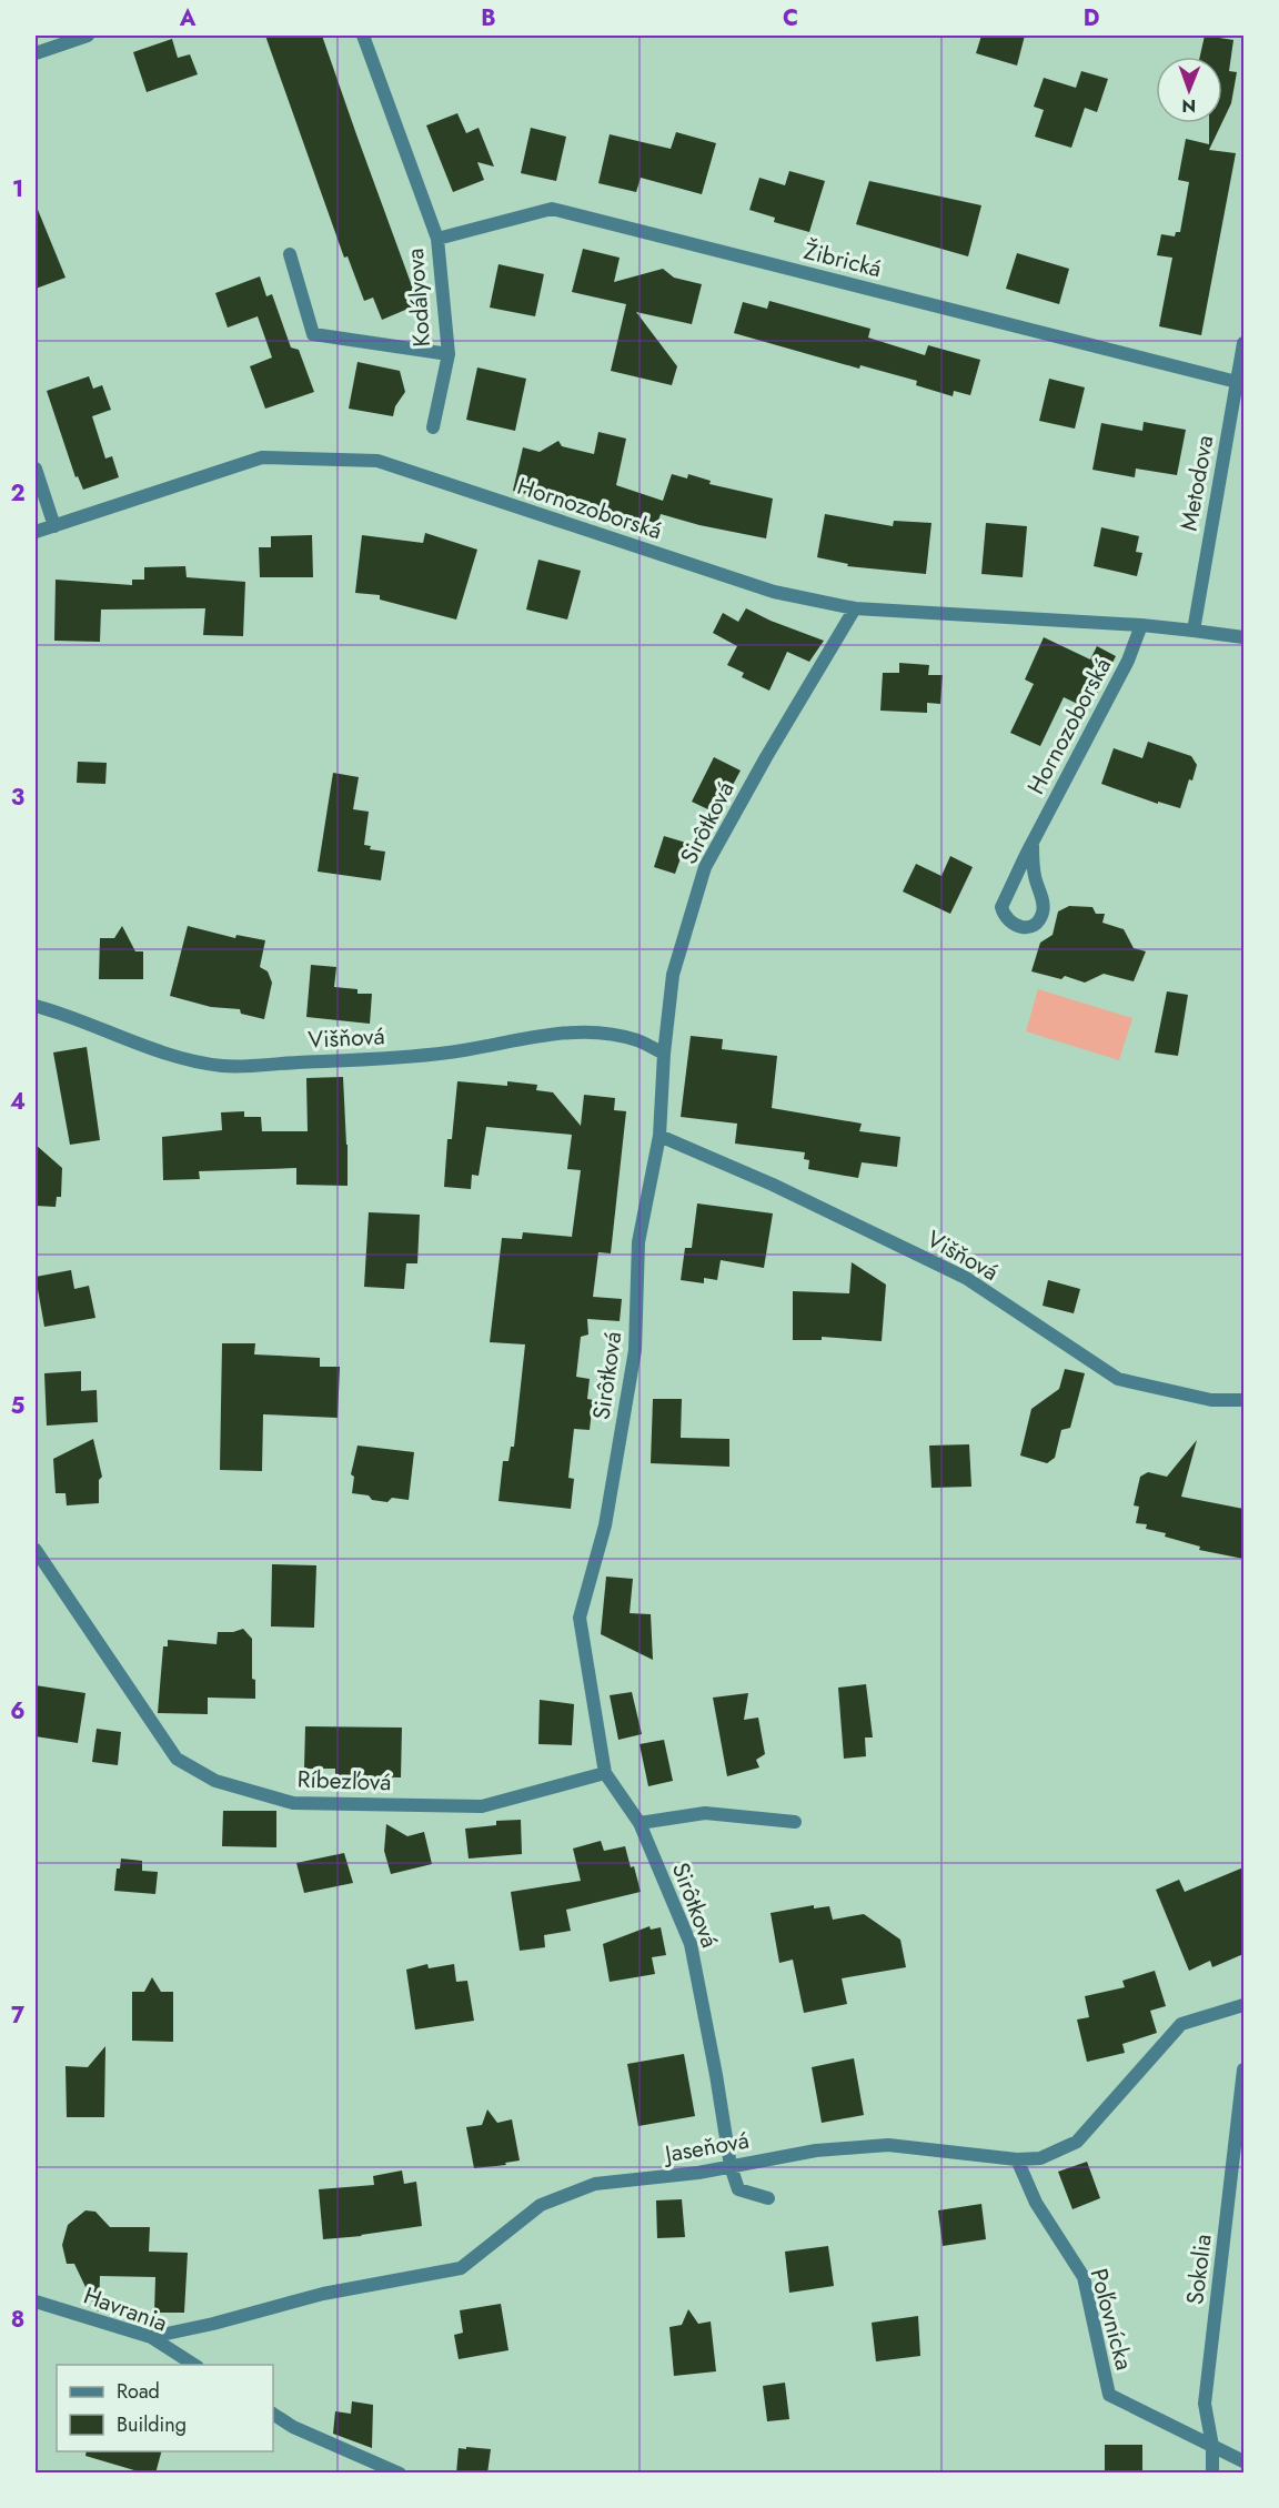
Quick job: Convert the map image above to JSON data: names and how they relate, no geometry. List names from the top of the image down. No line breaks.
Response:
{"streets":{"street":["Žibrická","Kodályova","Metodova","Hornozoborská","Sirôtková","Višňová","Ríbezľová","Jaseňová","Sokolia","Havrania","Poľovnícka"]},"crossings":[["Žibrická","Kodályova"],["Žibrická","Metodova"],["Metodova","Hornozoborská"],["Hornozoborská","Sirôtková"],["Sirôtková","Višňová"],["Sirôtková","Ríbezľová"],["Sirôtková","Jaseňová"],["Jaseňová","Havrania"],["Jaseňová","Poľovnícka"],["Sokolia","Poľovnícka"]],"legend":["Road","Building"],"north":"bottom","grid":{"columns":["A","B","C","D"],"rows":["1","2","3","4","5","6","7","8"]}}
